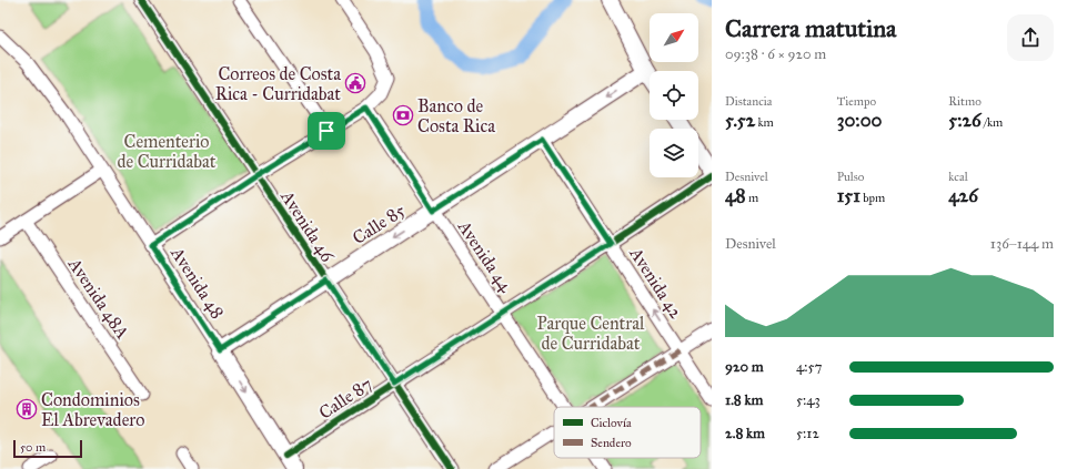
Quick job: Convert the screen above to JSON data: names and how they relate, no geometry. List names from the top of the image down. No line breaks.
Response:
{"streets":{"main road":["Calle 85","Avenida 48"],"street":["Avenida 46","Avenida 44","Avenida 42","Avenida 48A","Calle 87"]},"crossings":[["Calle 85","Avenida 46"],["Calle 85","Avenida 44"],["Calle 85","Avenida 48"],["Calle 85","Avenida 42"],["Avenida 46","Calle 87"],["Avenida 44","Calle 87"],["Avenida 48","Calle 87"],["Avenida 42","Calle 87"]],"one_way":["Calle 85","Avenida 42"],"parks":["Cementerio de Curridabat","Parque Central de Curridabat"],"places":{"public building":["Correos de Costa Rica - Curridabat"],"bank":["Banco de Costa Rica"],"building":["Condominios El Abrevadero"]},"legend":["Ciclovía","Sendero"],"scale_bar":"50 m","north":"top right","page":{"heading":["Carrera matutina","09:38 · 6 × 920 m"],"stats":[["Distancia","5.52 km"],["Tiempo","30:00"],["Ritmo","5:26 /km"],["Desnivel","48 m"],["Pulso","151 bpm"],["kcal","426"]],"chart":["Desnivel","136–144 m"],"list":[{"name":"920 m","note":"4:57"},{"name":"1.8 km","note":"5:43"},{"name":"2.8 km","note":"5:12"}],"scale":"50 m"}}
